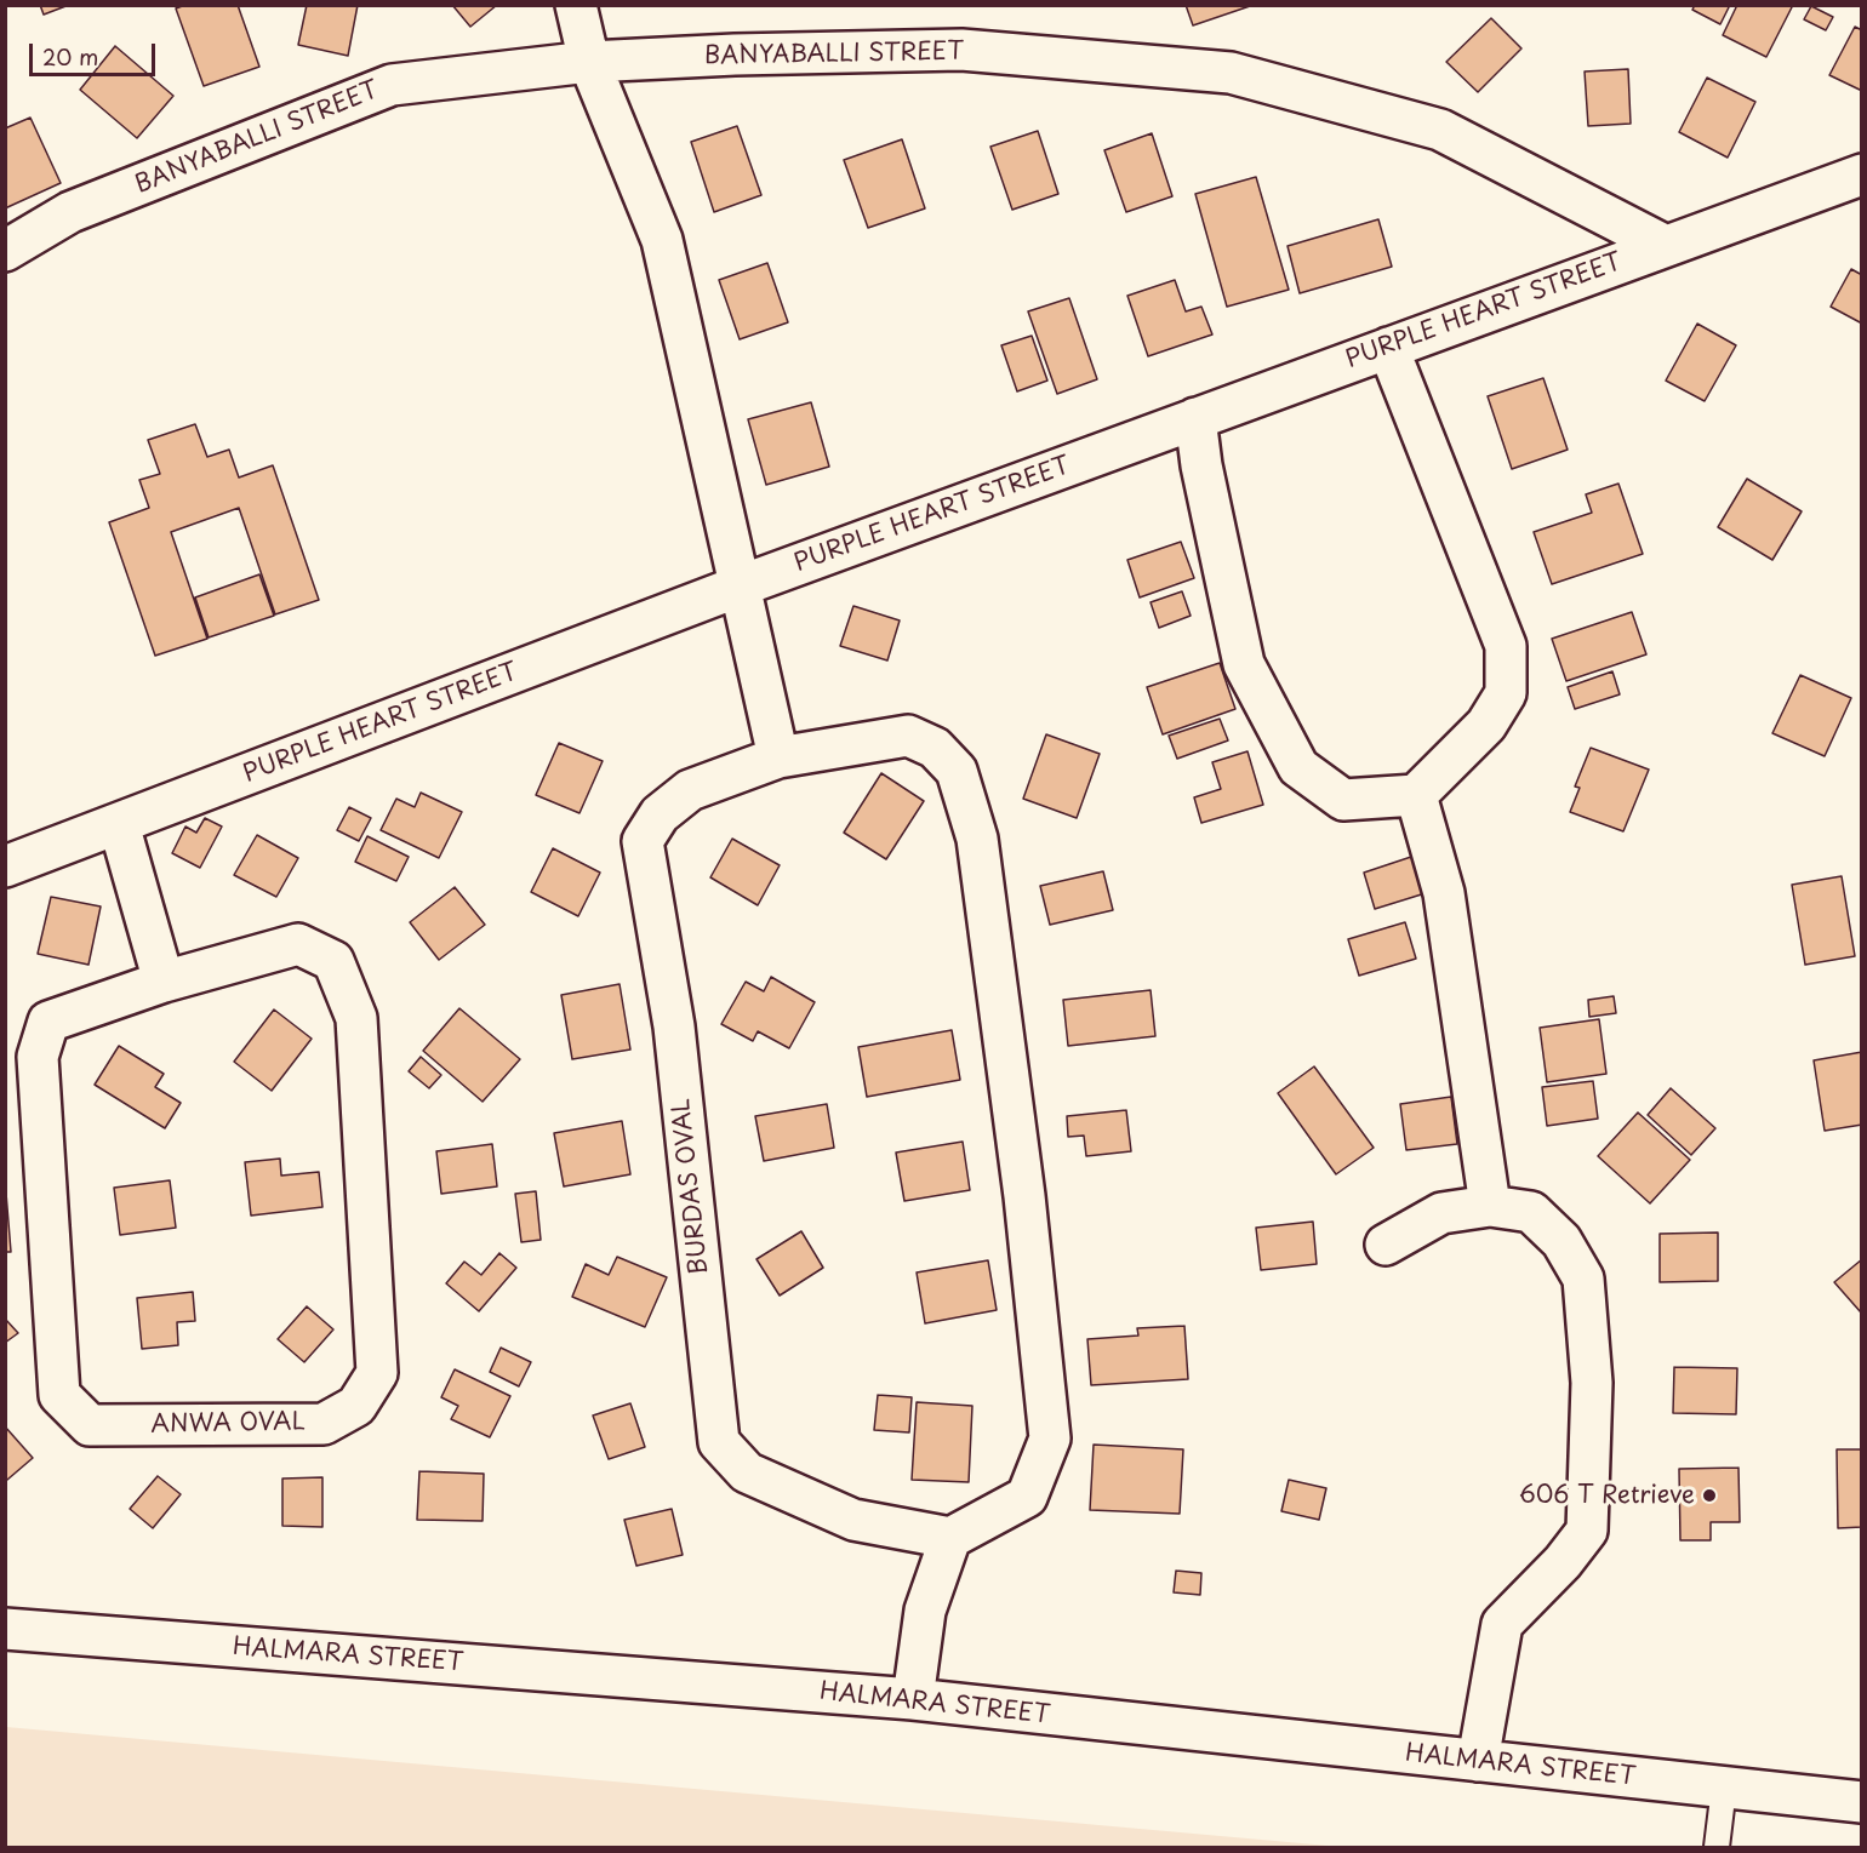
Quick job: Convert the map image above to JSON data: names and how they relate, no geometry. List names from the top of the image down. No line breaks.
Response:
{"streets":{"street":["BANYABALLI STREET","PURPLE HEART STREET","BURDAS OVAL","ANWA OVAL","HALMARA STREET"]},"crossings":[["BANYABALLI STREET","PURPLE HEART STREET"]],"places":["606 T Retrieve"],"scale_bar":"20 m"}
